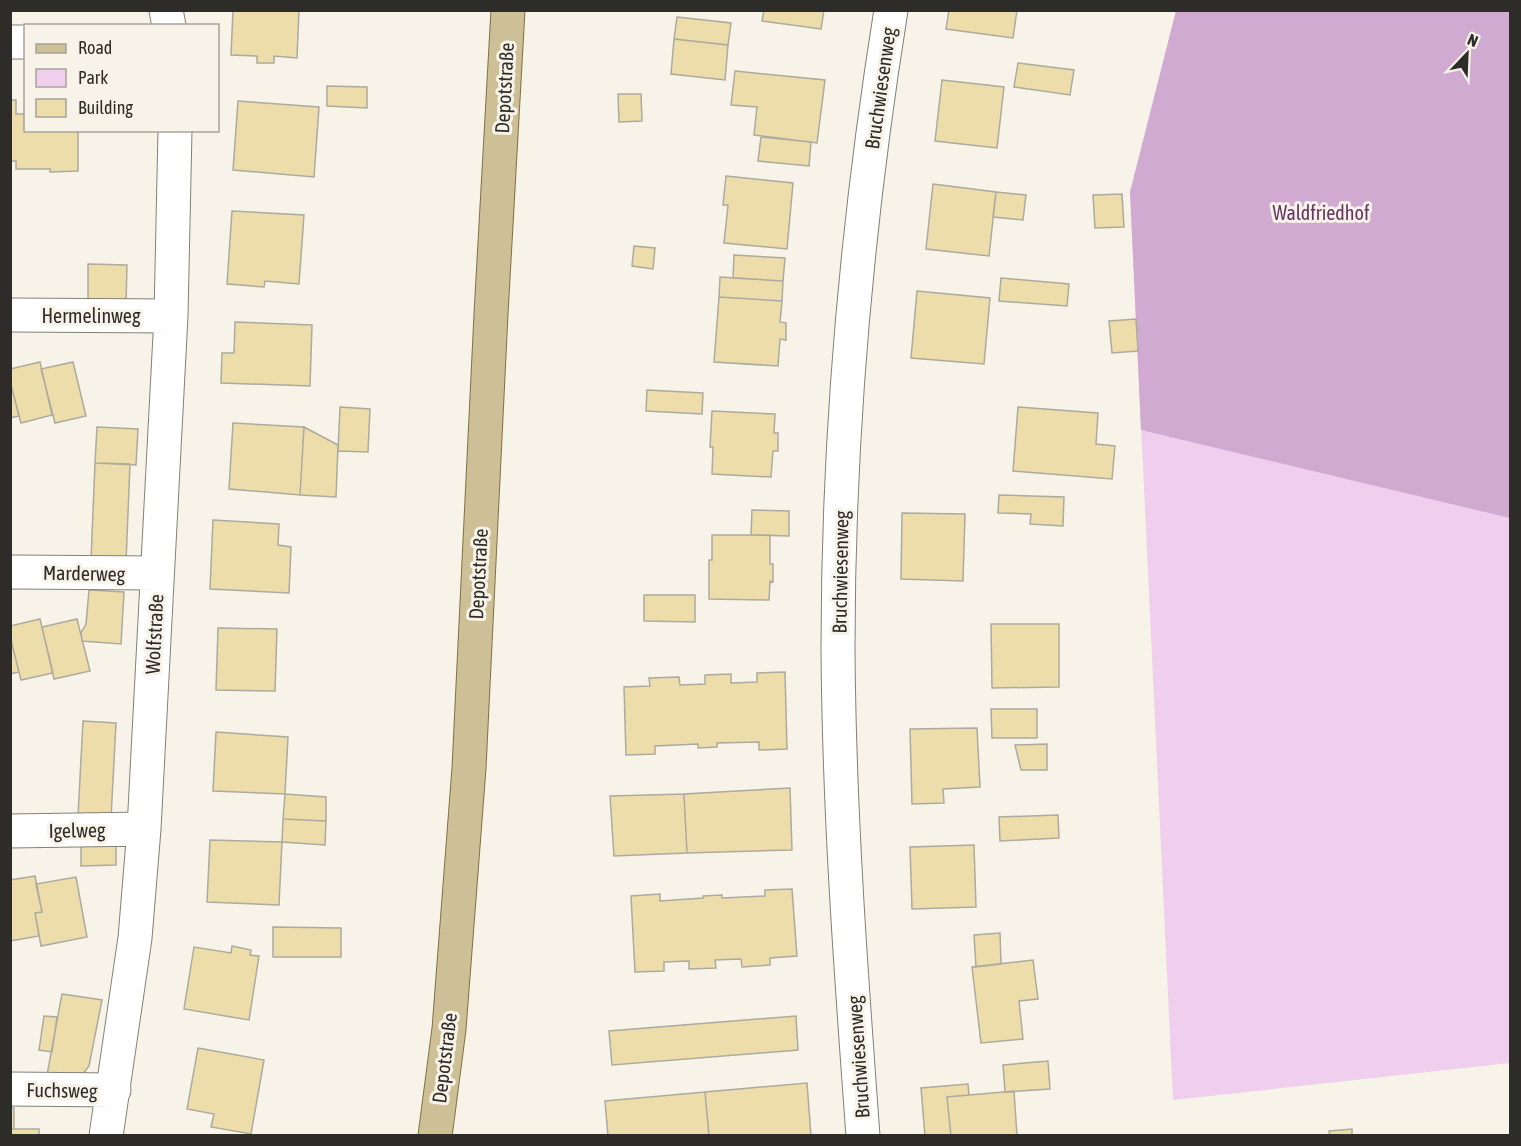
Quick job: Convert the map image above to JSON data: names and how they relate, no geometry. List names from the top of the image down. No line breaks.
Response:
{"streets":{"main road":["Depotstraße"],"street":["Bruchwiesenweg","Hermelinweg","Marderweg","Wolfstraße","Igelweg","Fuchsweg"]},"crossings":[["Hermelinweg","Wolfstraße"],["Marderweg","Wolfstraße"],["Wolfstraße","Igelweg"],["Wolfstraße","Fuchsweg"]],"parks":["Waldfriedhof"],"legend":["Road","Park","Building"],"north":"top right"}
